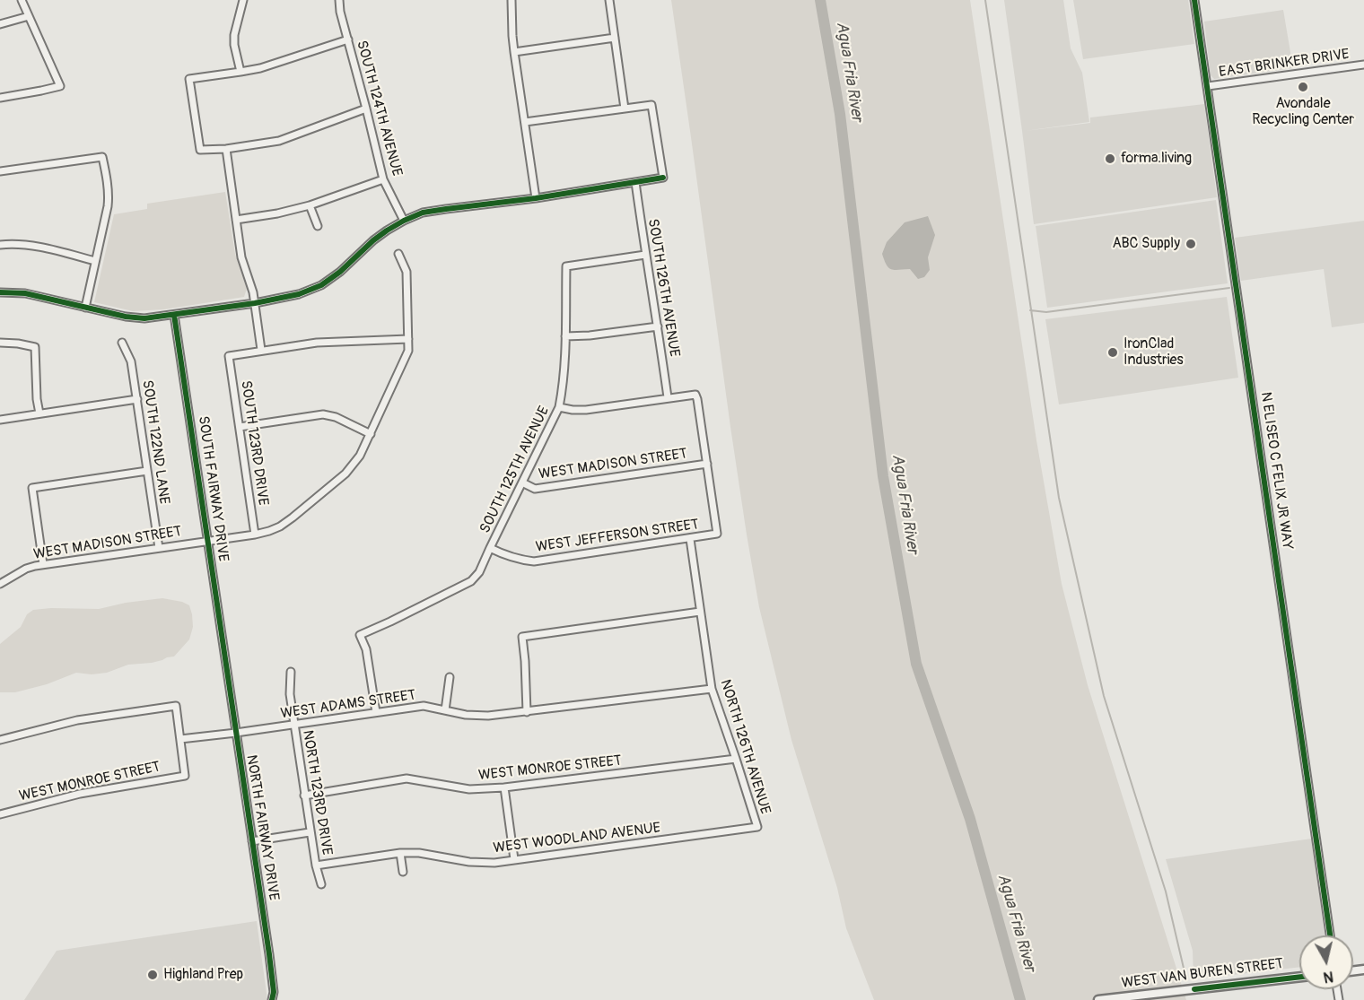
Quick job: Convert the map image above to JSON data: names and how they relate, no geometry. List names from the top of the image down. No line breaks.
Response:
{"streets":{"main road":["WEST VAN BUREN STREET"],"street":["EAST BRINKER DRIVE","SOUTH 124TH AVENUE","SOUTH 126TH AVENUE","SOUTH 122ND LANE","SOUTH 123RD DRIVE","WEST MADISON STREET","SOUTH 125TH AVENUE","N ELISEO C FELIX JR WAY","SOUTH FAIRWAY DRIVE","WEST JEFFERSON STREET","WEST ADAMS STREET","NORTH 126TH AVENUE","WEST MONROE STREET","NORTH 123RD DRIVE","NORTH FAIRWAY DRIVE","WEST WOODLAND AVENUE"]},"crossings":[["EAST BRINKER DRIVE","N ELISEO C FELIX JR WAY"],["SOUTH 126TH AVENUE","SOUTH 125TH AVENUE"],["SOUTH 122ND LANE","WEST MADISON STREET"],["SOUTH 123RD DRIVE","WEST MADISON STREET"],["WEST MADISON STREET","SOUTH 125TH AVENUE"],["WEST MADISON STREET","SOUTH FAIRWAY DRIVE"],["WEST MADISON STREET","WEST JEFFERSON STREET"],["SOUTH 125TH AVENUE","WEST JEFFERSON STREET"],["SOUTH 125TH AVENUE","WEST ADAMS STREET"],["SOUTH FAIRWAY DRIVE","NORTH FAIRWAY DRIVE"],["WEST ADAMS STREET","NORTH 126TH AVENUE"],["WEST ADAMS STREET","WEST MONROE STREET"],["WEST ADAMS STREET","NORTH 123RD DRIVE"],["WEST ADAMS STREET","NORTH FAIRWAY DRIVE"],["NORTH 126TH AVENUE","WEST MONROE STREET"],["NORTH 126TH AVENUE","WEST WOODLAND AVENUE"],["WEST MONROE STREET","NORTH 123RD DRIVE"],["NORTH 123RD DRIVE","WEST WOODLAND AVENUE"]],"water":["Agua Fria River"],"places":["Avondale Recycling Center","forma.living","ABC Supply","IronClad Industries","Highland Prep"],"north":"bottom"}
